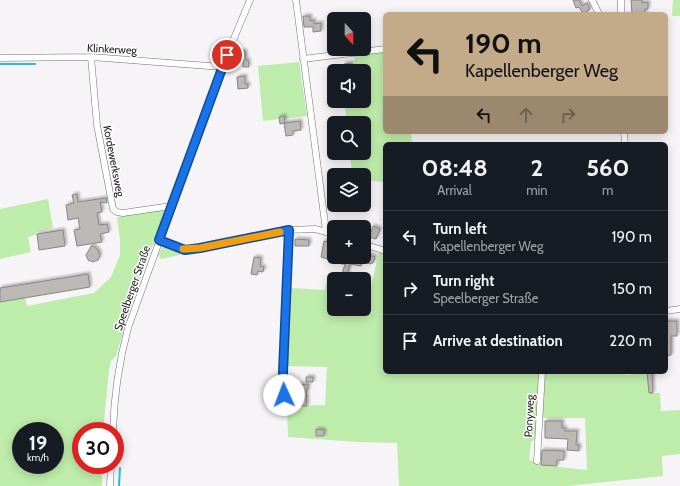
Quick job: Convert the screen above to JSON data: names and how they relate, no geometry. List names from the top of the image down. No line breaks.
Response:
{"streets":{"street":["Klinkerweg","Kordewerksweg","Speelberger Straße","Ponyweg"]},"crossings":[["Klinkerweg","Kordewerksweg"],["Klinkerweg","Speelberger Straße"],["Kordewerksweg","Speelberger Straße"]],"north":"bottom","page":{"map_buttons":["+","−"],"turn":["190 m","Kapellenberger Weg"],"eta":["08:48","Arrival","2","min","560","m"],"list":[{"name":"Turn left","note":"Kapellenberger Weg","value":"190 m"},{"name":"Turn right","note":"Speelberger Straße","value":"150 m"},{"name":"Arrive at destination","value":"220 m"}],"speed":"19 km/h","limit":"30"}}
